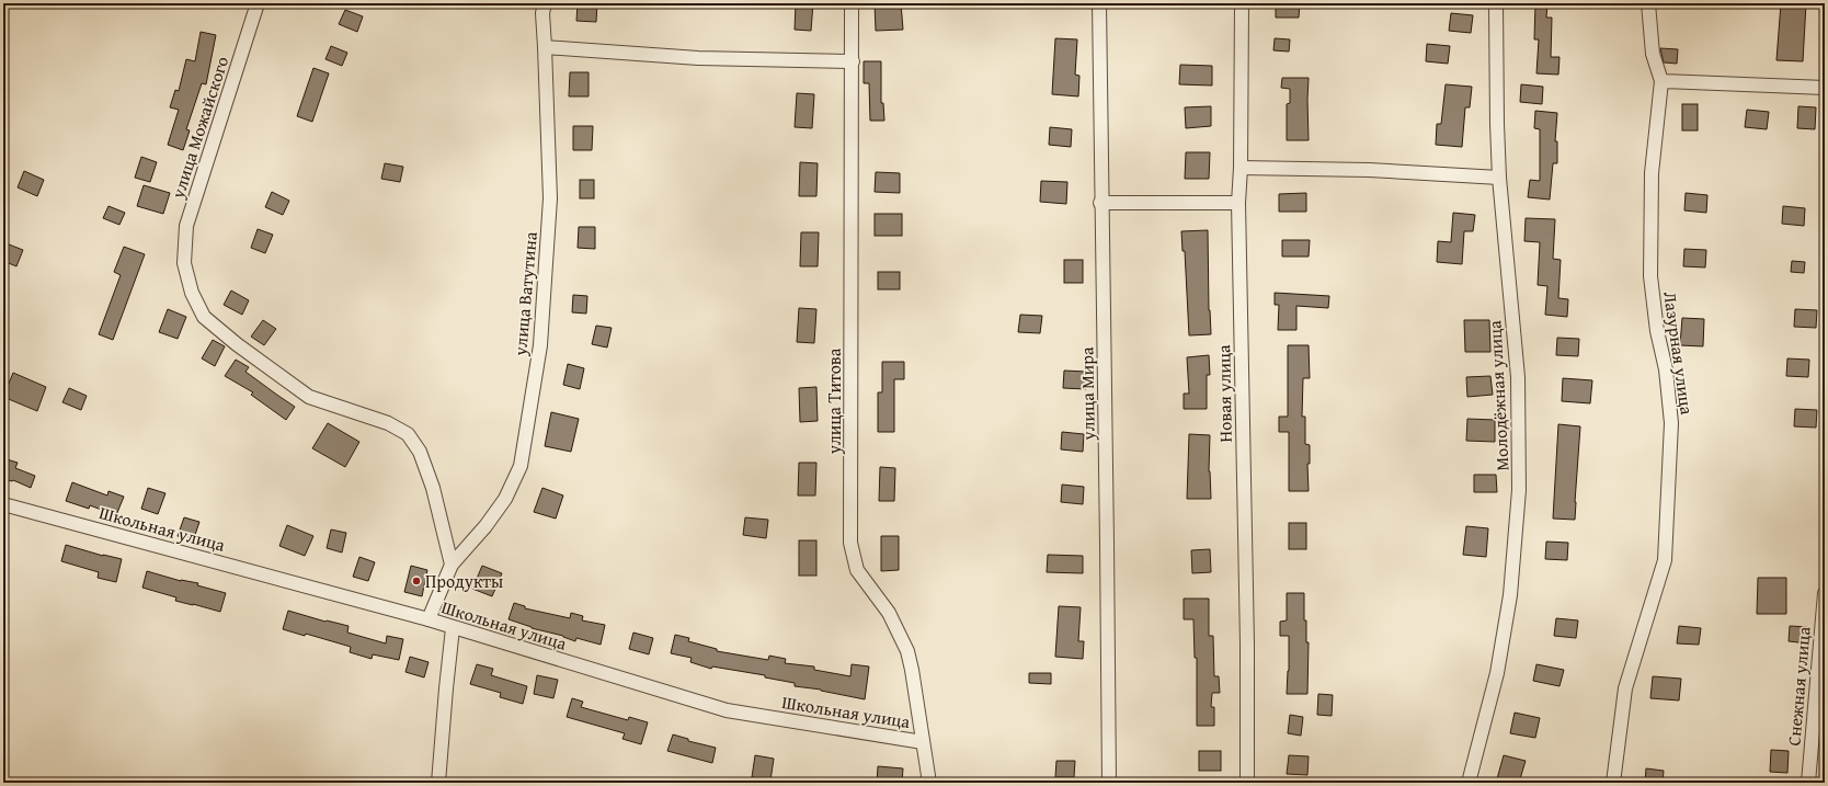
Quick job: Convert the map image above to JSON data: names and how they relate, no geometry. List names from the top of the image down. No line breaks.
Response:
{"streets":{"street":["улица Можайского","улица Ватутина","Лазурная улица","улица Мира","Новая улица","Молодёжная улица","улица Титова","Школьная улица","Снежная улица"]},"crossings":[["улица Можайского","улица Ватутина"],["улица Ватутина","Школьная улица"],["улица Титова","Школьная улица"]],"places":["Продукты"]}
